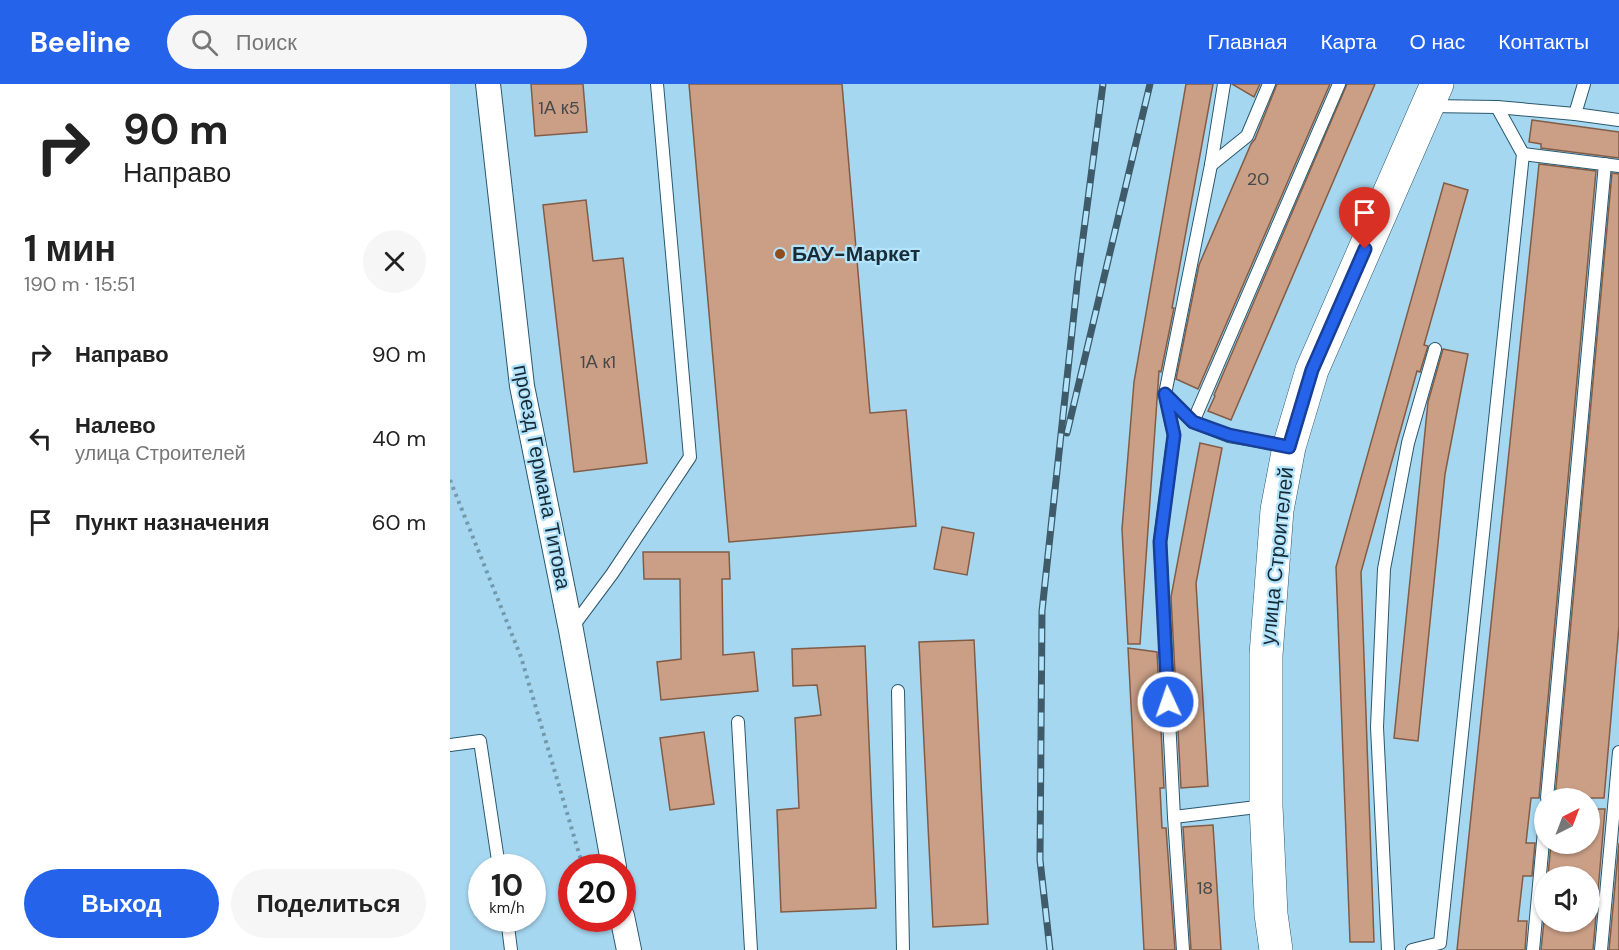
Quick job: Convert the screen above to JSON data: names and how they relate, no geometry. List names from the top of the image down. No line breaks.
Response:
{"streets":{"main road":["улица Строителей"],"street":["проезд Германа Титова"]},"places":["БАУ-Маркет"],"house_numbers":["1А к5","20","1А к1","18"],"north":"top right","page":{"header":"Beeline","search":"Поиск","nav":["Главная","Карта","О нас","Контакты"],"turn":["90 m","Направо"],"heading":["1 мин","190 m · 15:51"],"list":[{"name":"Направо","value":"90 m"},{"name":"Налево","note":"улица Строителей","value":"40 m"},{"name":"Пункт назначения","value":"60 m"}],"speed":"10 km/h","limit":"20","buttons":["Выход","Поделиться"]}}
